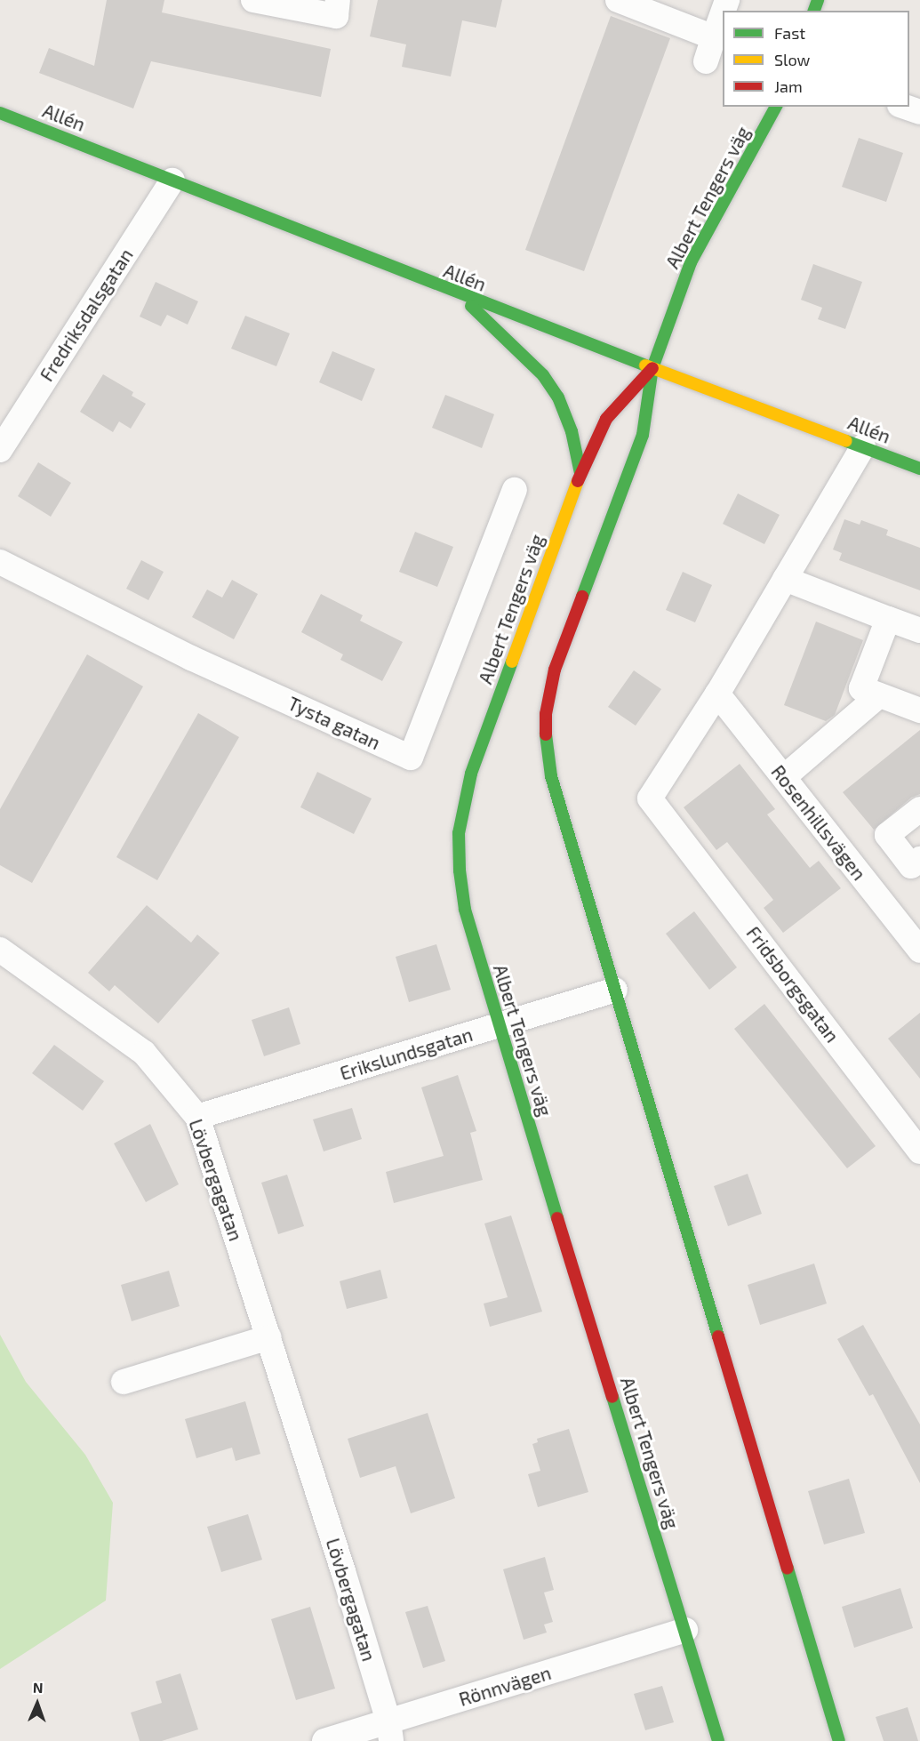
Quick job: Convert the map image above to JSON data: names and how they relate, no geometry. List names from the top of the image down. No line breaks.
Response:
{"streets":{"main road":["Allén","Albert Tengers väg"],"street":["Fredriksdalsgatan","Tysta gatan","Rosenhillsvägen","Fridsborgsgatan","Erikslundsgatan","Lövbergagatan","Rönnvägen"]},"crossings":[["Allén","Albert Tengers väg"],["Allén","Fredriksdalsgatan"],["Albert Tengers väg","Erikslundsgatan"],["Albert Tengers väg","Rönnvägen"],["Rosenhillsvägen","Fridsborgsgatan"],["Erikslundsgatan","Lövbergagatan"],["Lövbergagatan","Rönnvägen"]],"legend":["Fast","Slow","Jam"],"north":"top"}
